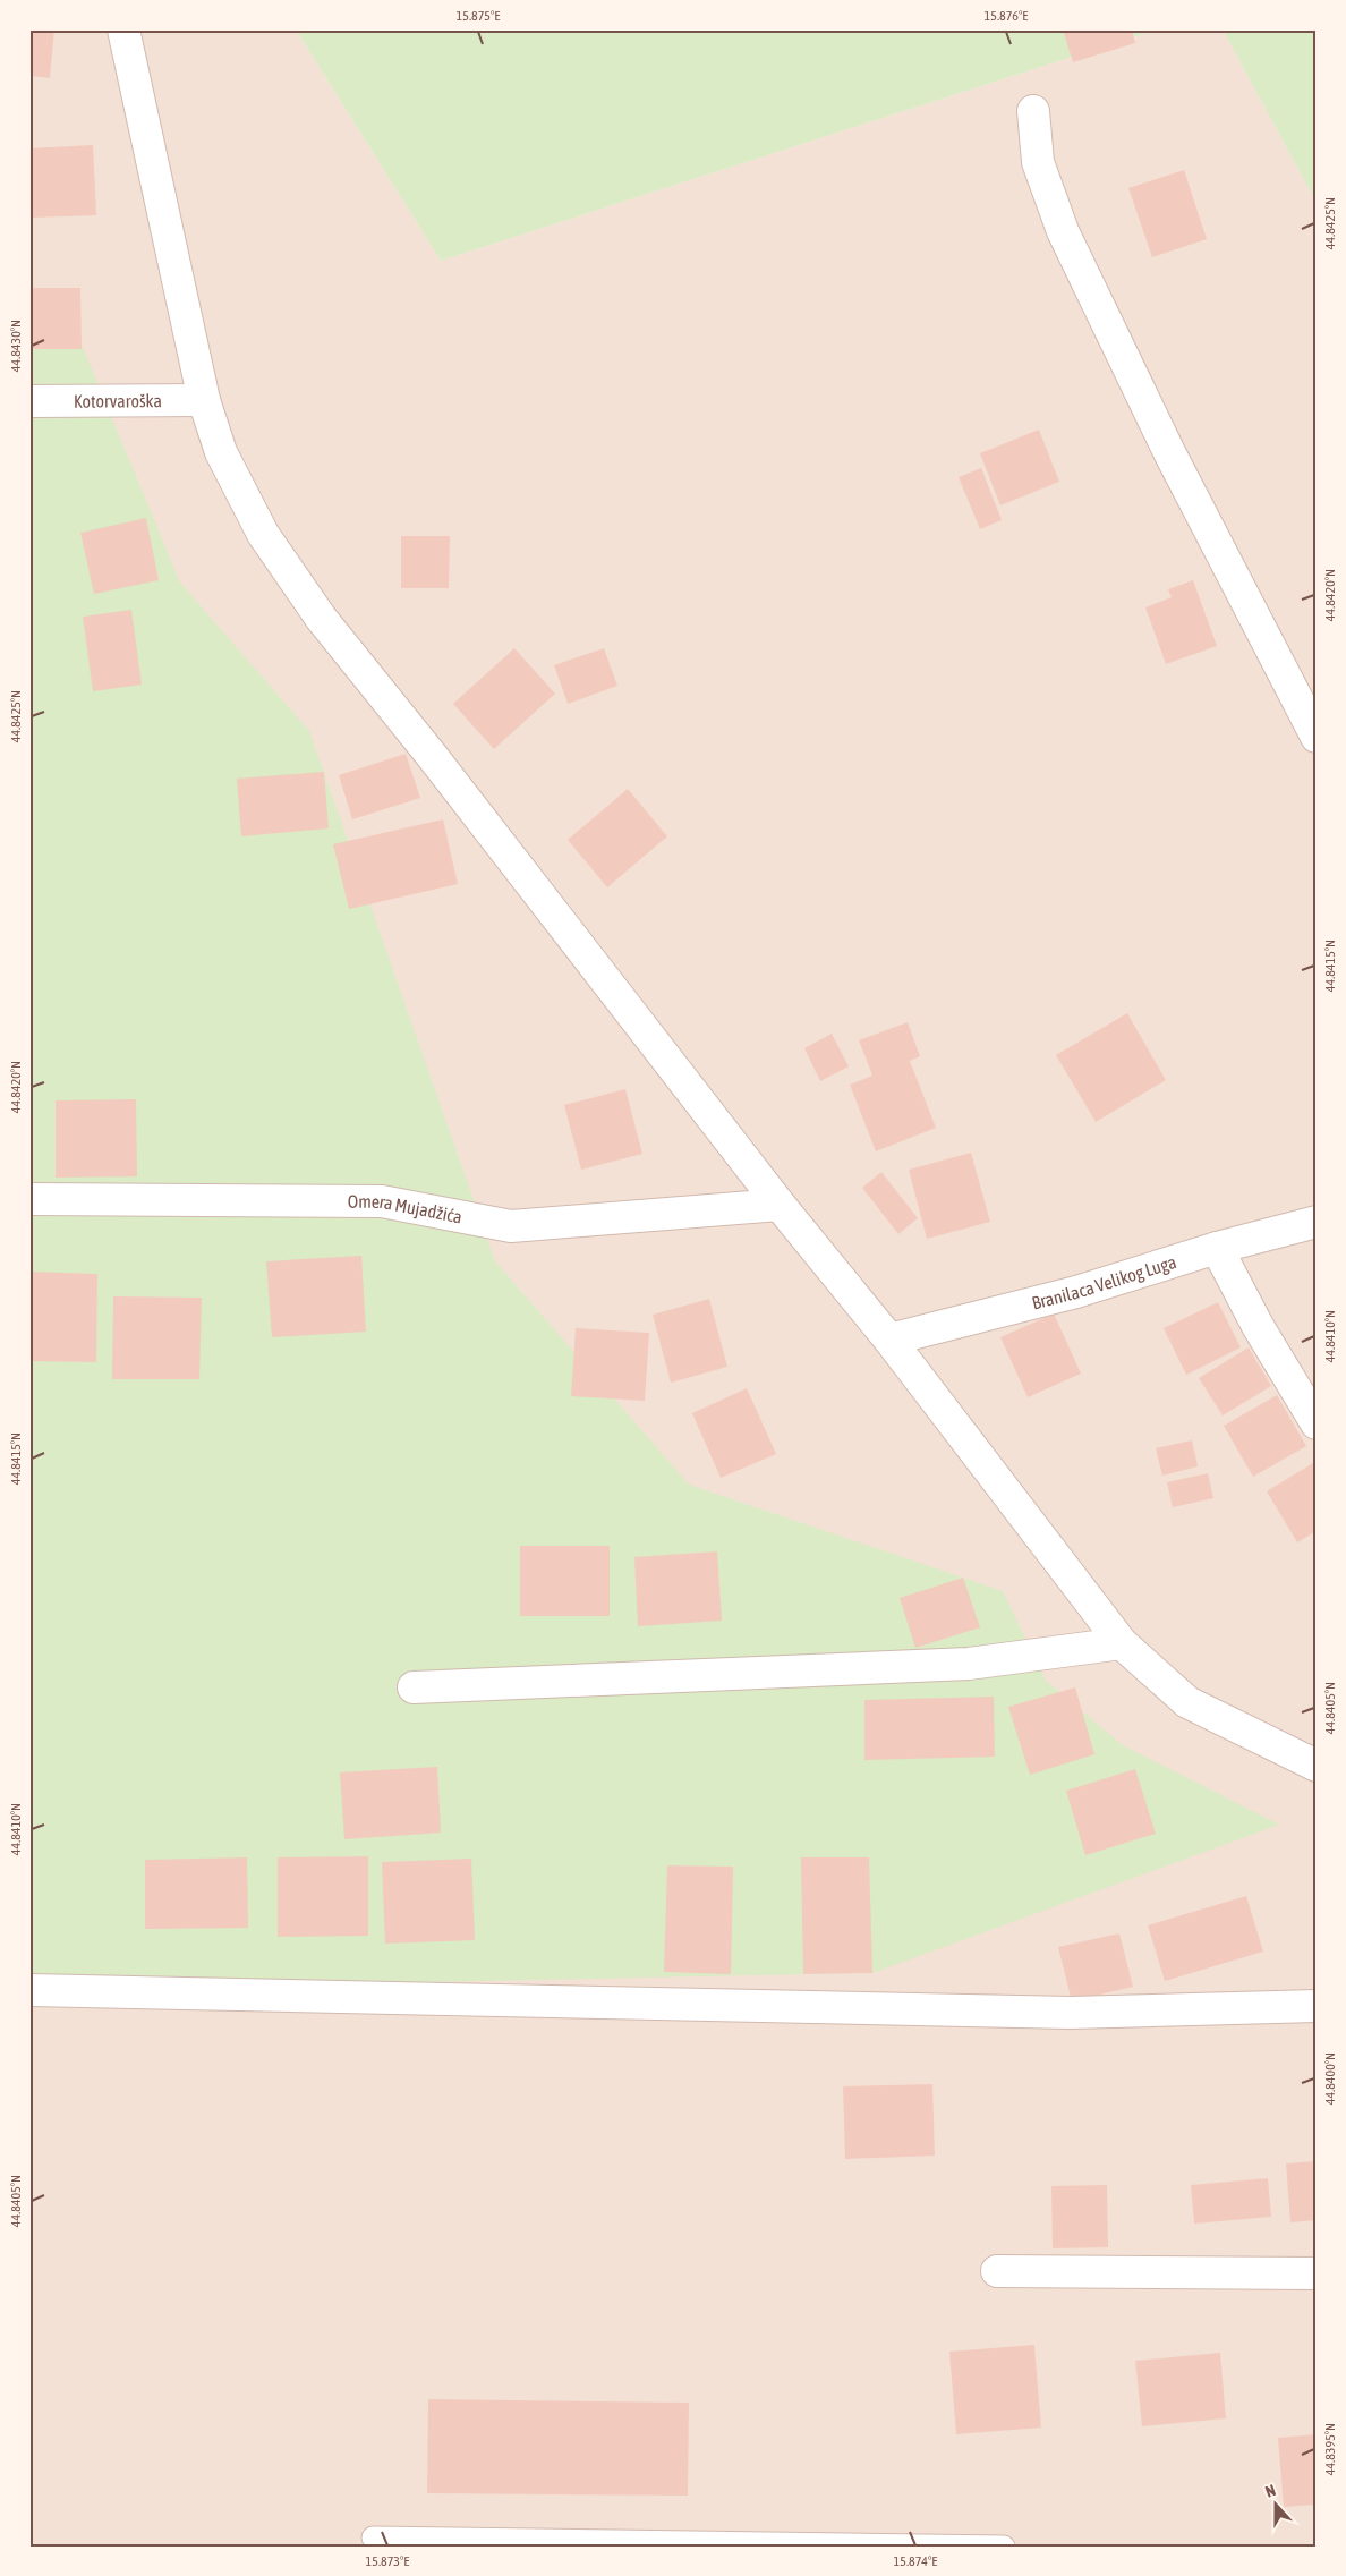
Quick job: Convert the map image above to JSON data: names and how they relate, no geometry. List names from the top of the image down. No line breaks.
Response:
{"streets":{"street":["Kotorvaroška","Omera Mujadžića","Branilaca Velikog Luga"]},"north":"top","coordinates":["15.875°E","15.876°E","44.8425°N","44.8430°N","44.8420°N","44.8415°N","44.8410°N","44.8405°N","44.8400°N","44.8395°N","15.873°E","15.874°E"]}
